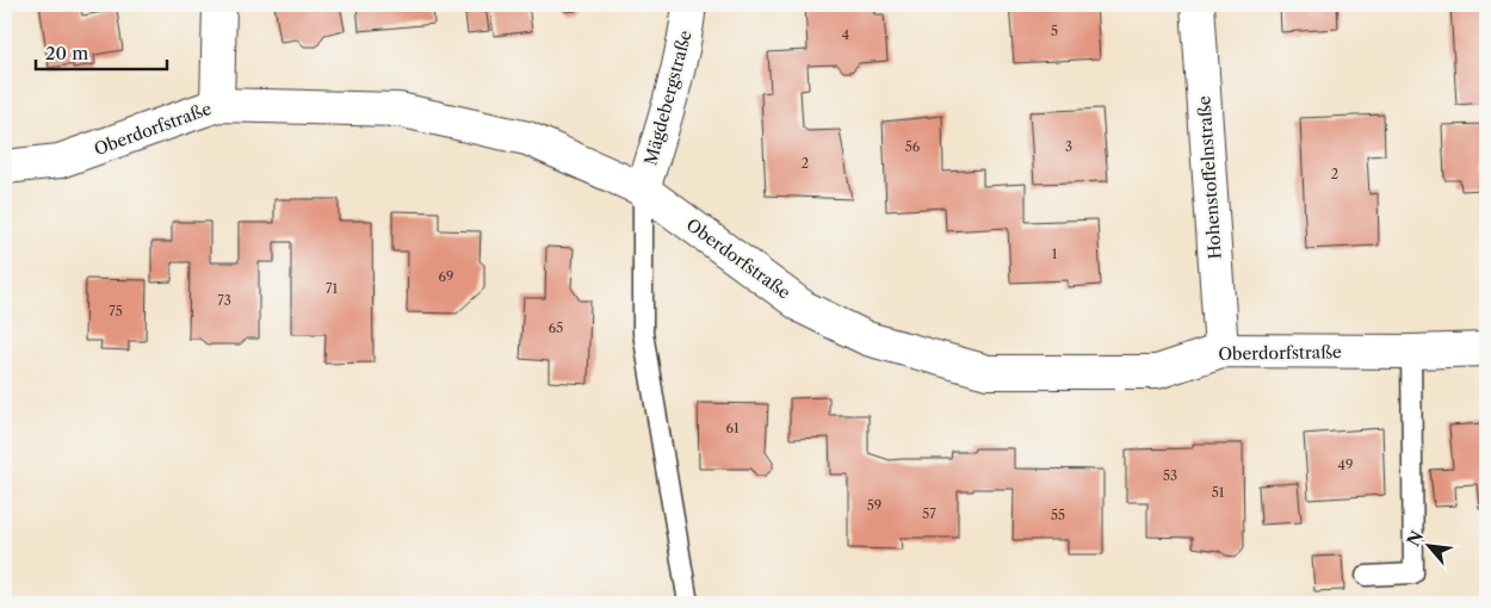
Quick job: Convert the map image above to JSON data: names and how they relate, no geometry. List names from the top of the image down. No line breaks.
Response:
{"streets":{"street":["Mägdebergstraße","Oberdorfstraße","Hohenstoffelnstraße"]},"crossings":[["Mägdebergstraße","Oberdorfstraße"],["Oberdorfstraße","Hohenstoffelnstraße"]],"house_numbers":["5","4","56","3","2","2","1","69","71","73","75","65","61","49","53","51","59","57","55"],"scale_bar":"20 m","north":"top left"}
